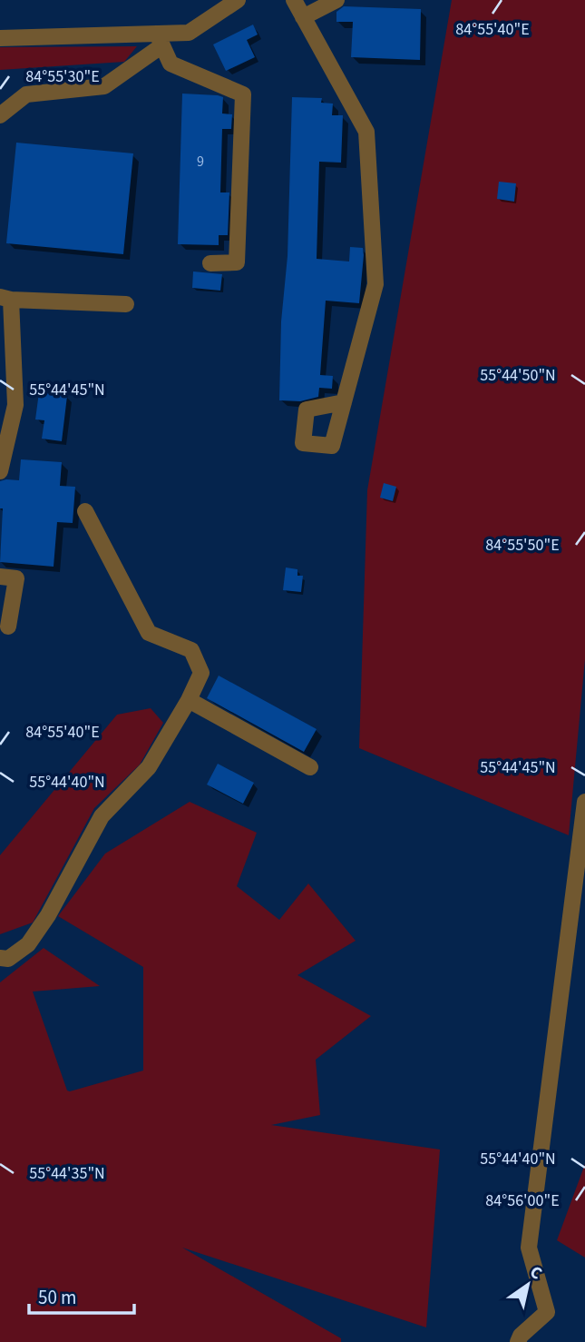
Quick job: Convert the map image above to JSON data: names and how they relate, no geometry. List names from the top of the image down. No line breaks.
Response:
{"house_numbers":["9"],"scale_bar":"50 m","north":"top right","coordinates":["84°55'40\"E","84°55'30\"E","55°44'50\"N","55°44'45\"N","84°55'50\"E","55°44'40\"N","55°44'35\"N","84°56'00\"E"]}
